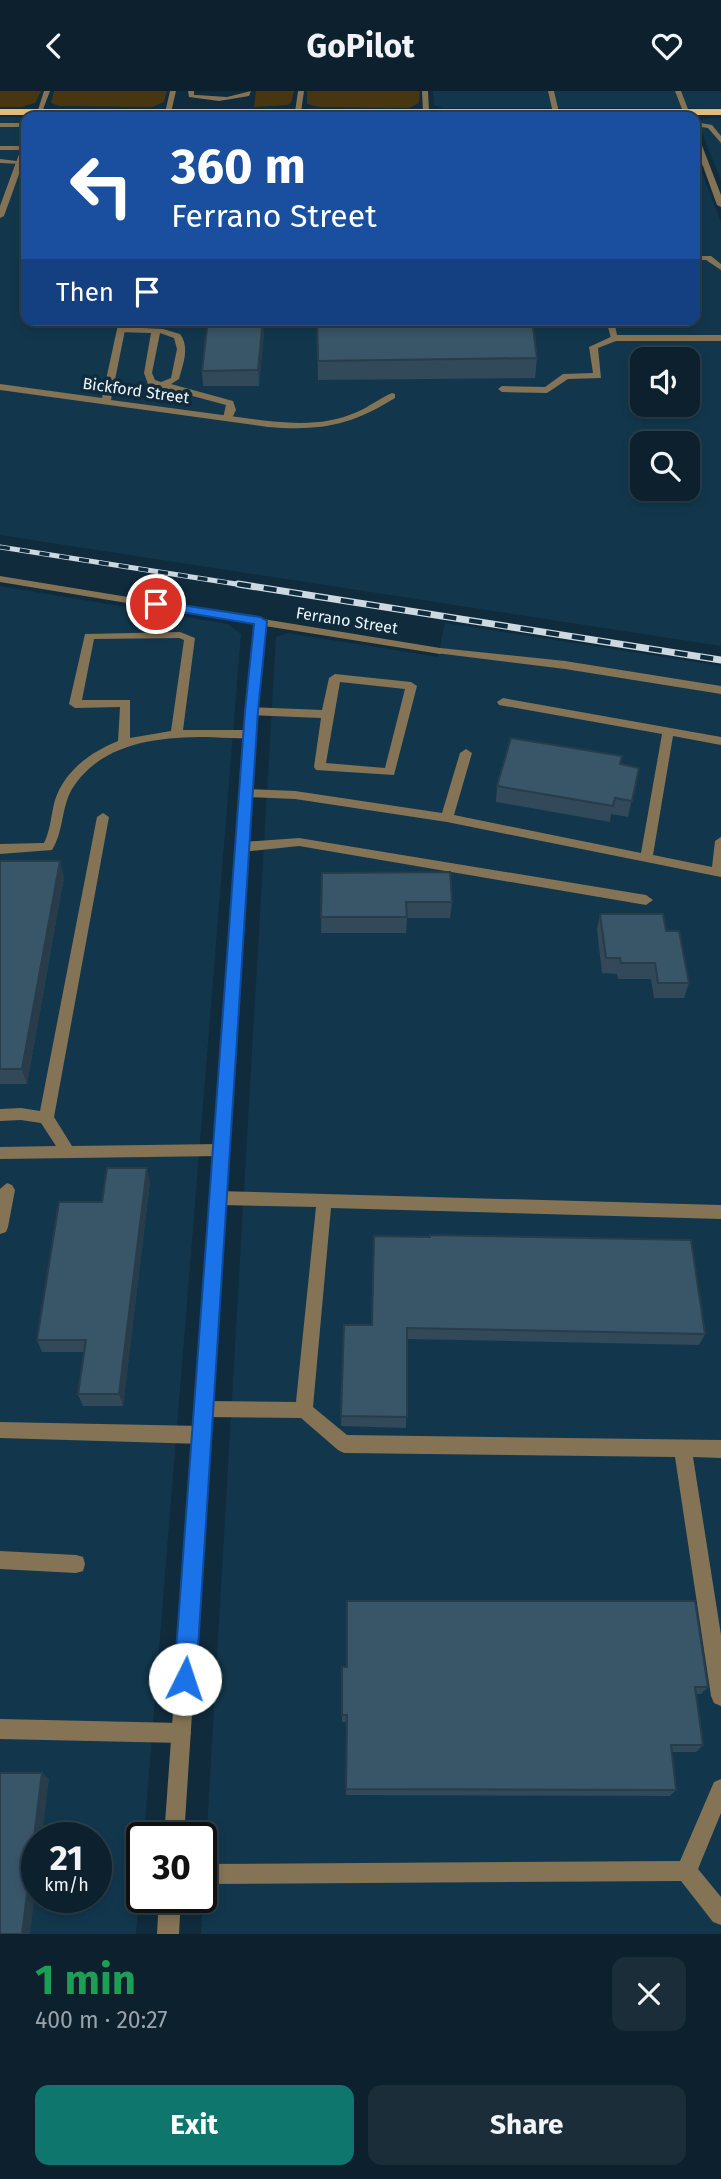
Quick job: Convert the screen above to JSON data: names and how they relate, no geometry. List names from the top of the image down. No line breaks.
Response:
{"streets":{"street":["Bickford Street","Ferrano Street"]},"page":{"header":"GoPilot","turn":["360 m","Ferrano Street"],"then":"Then","speed":"21 km/h","limit":"30","heading":["1 min","400 m · 20:27"],"buttons":["Exit","Share"]}}
